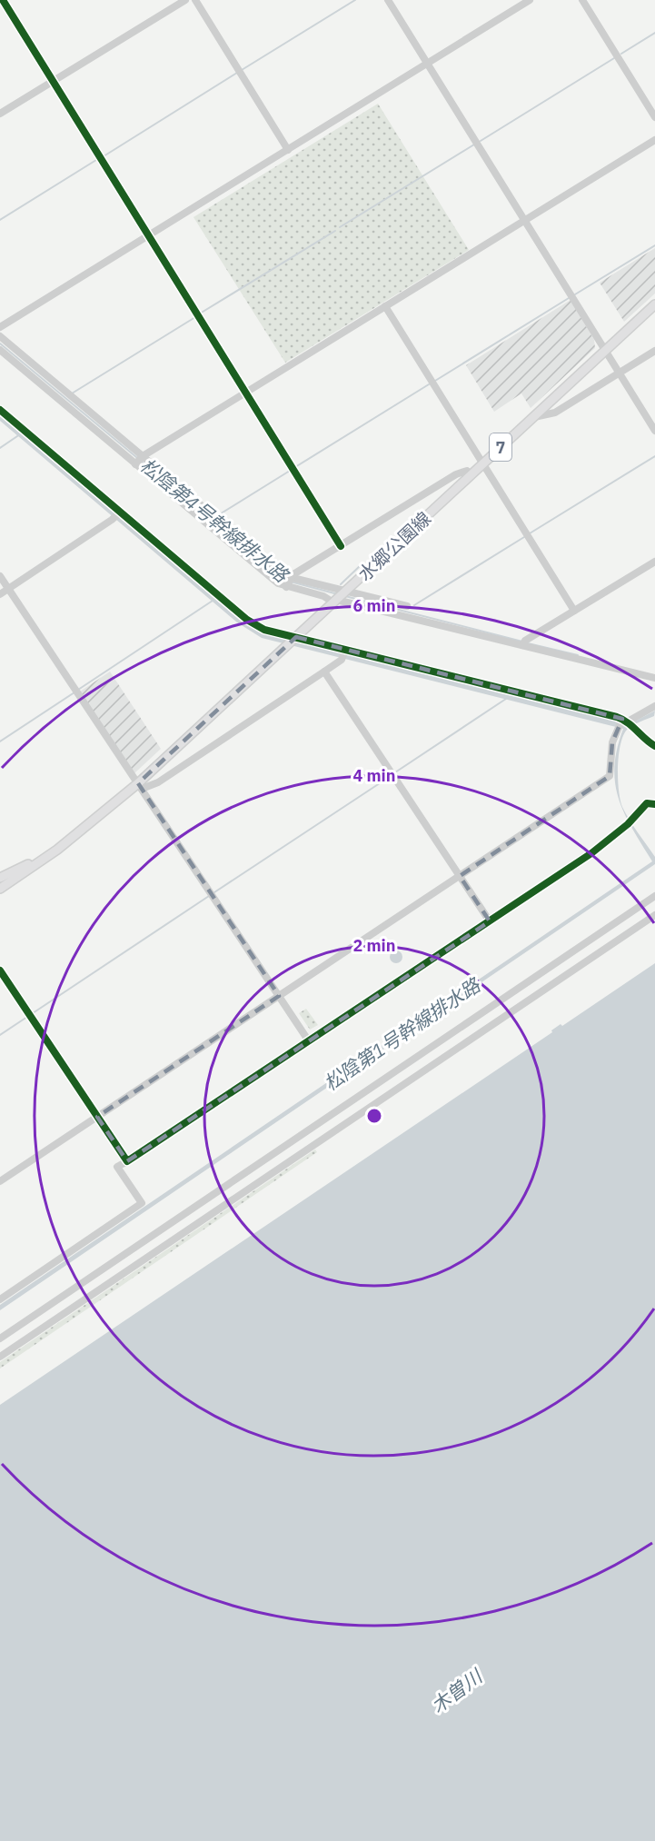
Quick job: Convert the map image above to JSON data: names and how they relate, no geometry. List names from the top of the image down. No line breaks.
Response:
{"streets":{"main road":["7","水郷公園線"]},"water":["松陰第4号幹線排水路","松陰第1号幹線排水路","木曽川"],"rings":["6 min","4 min","2 min"]}
